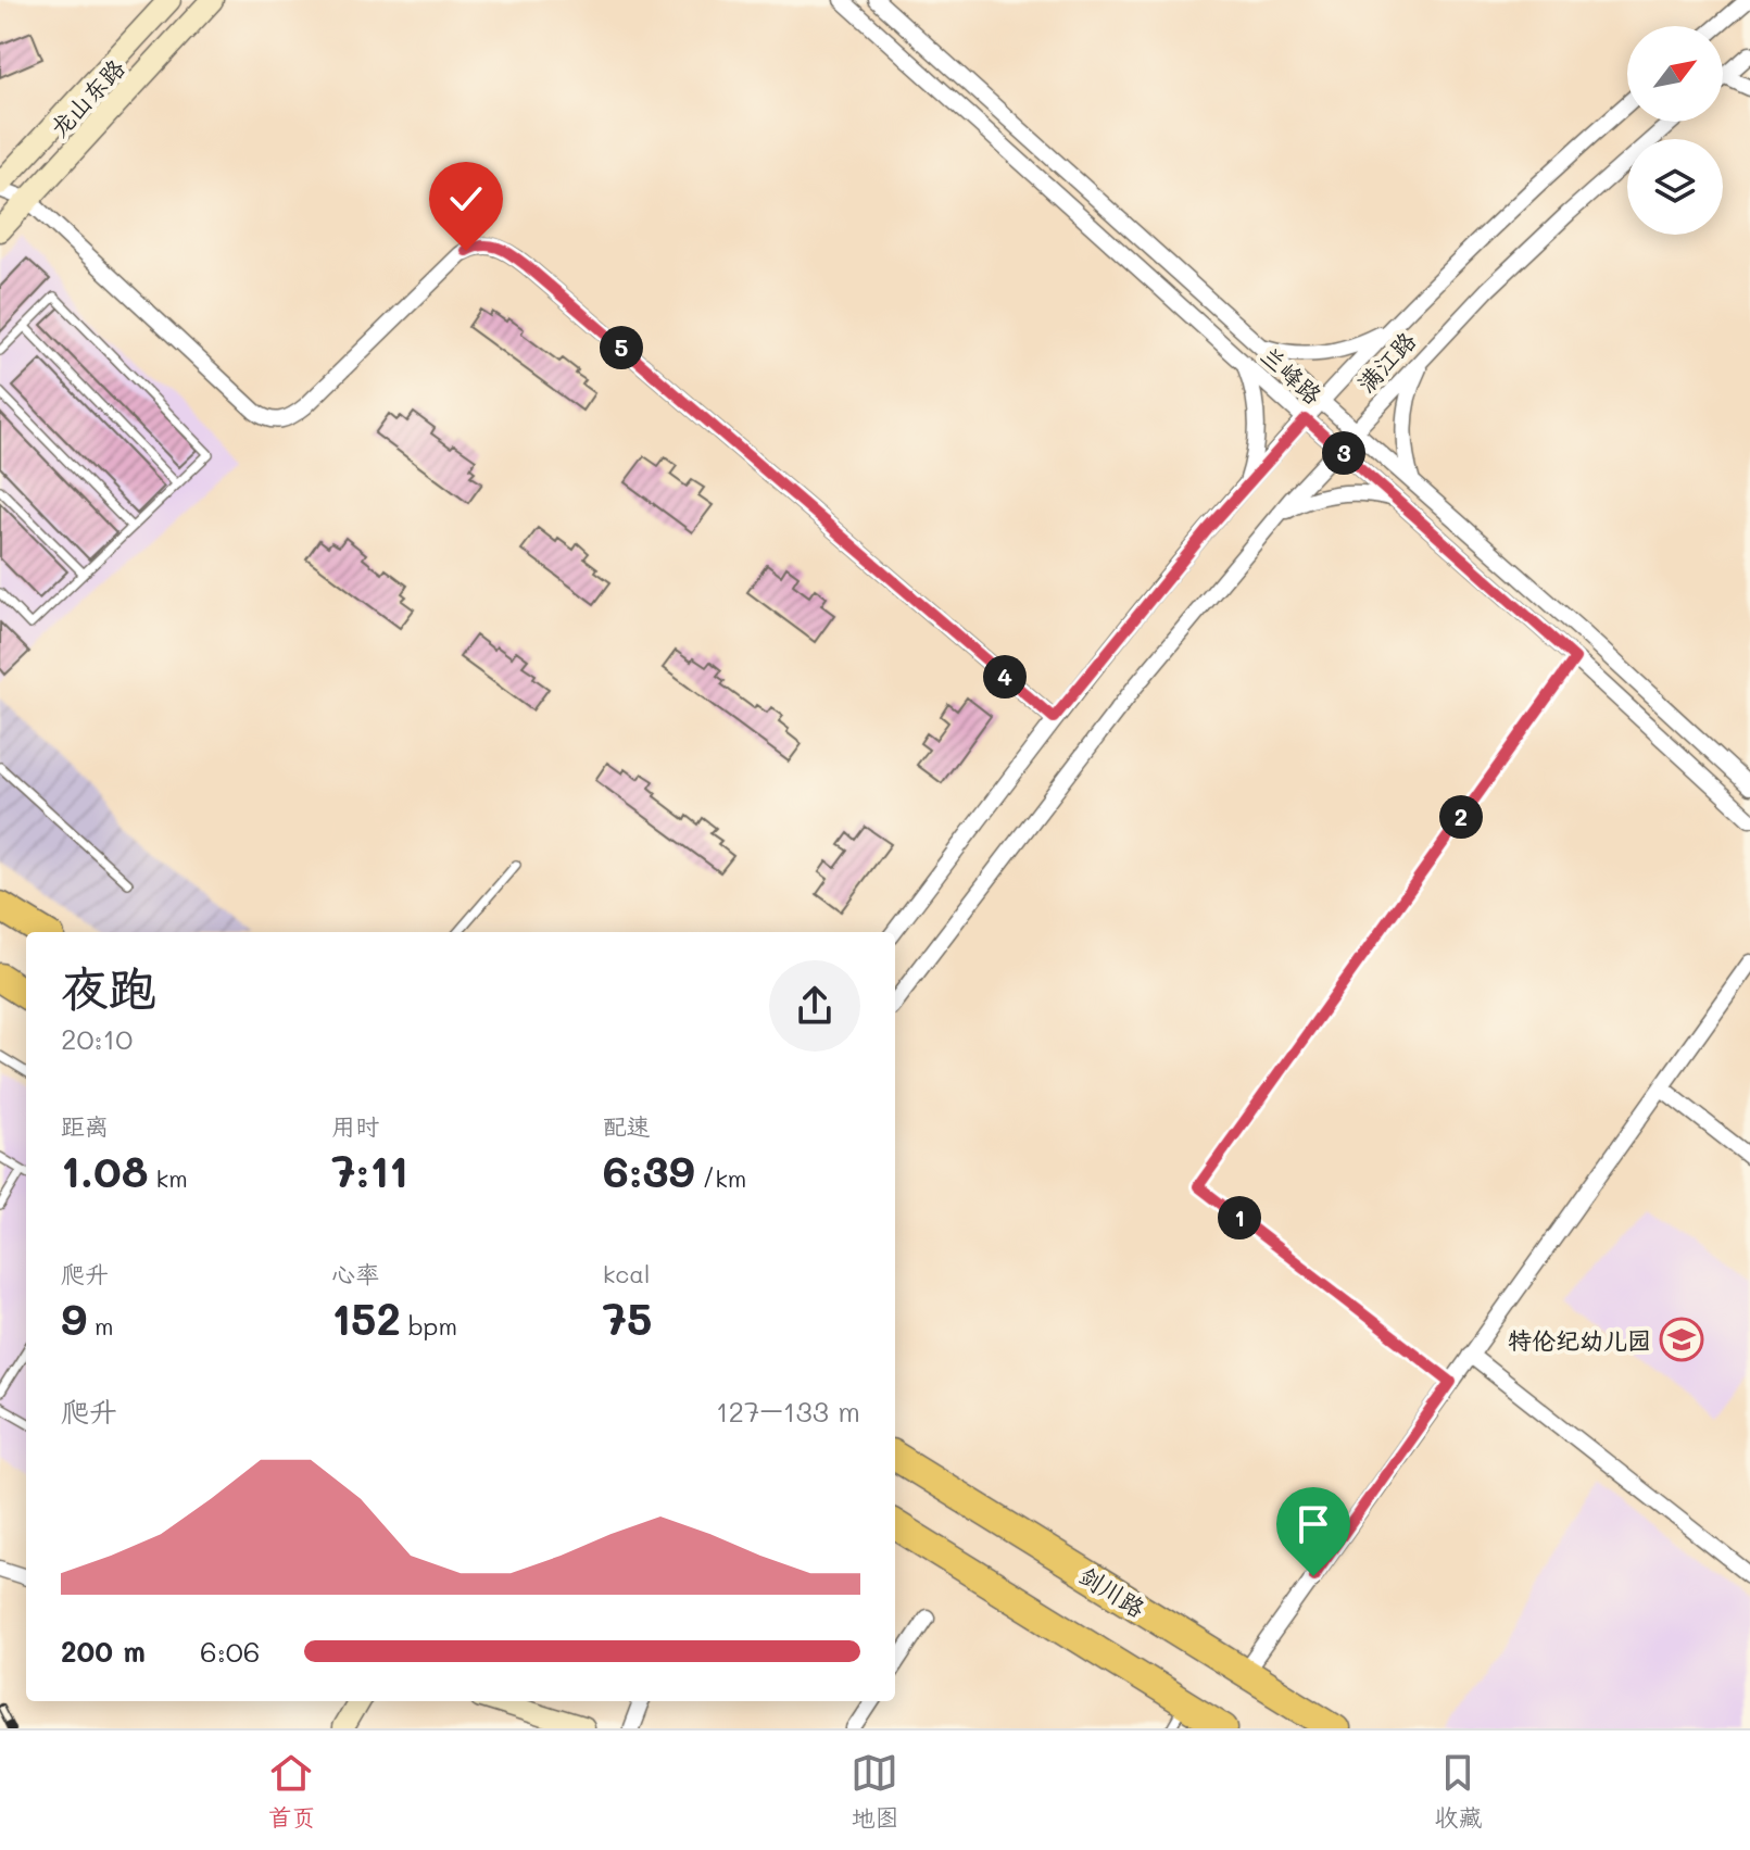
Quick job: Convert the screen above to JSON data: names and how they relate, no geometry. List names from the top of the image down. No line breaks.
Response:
{"streets":{"highway":["剑川路"],"street":["龙山东路","满江路","兰峰路"]},"crossings":[["满江路","兰峰路"]],"places":{"school or university":["特伦纪幼儿园"]},"north":"top right","page":{"pins":["5","3","4","2","1"],"heading":["夜跑","20:10"],"stats":[["距离","1.08 km"],["用时","7:11"],["配速","6:39 /km"],["爬升","9 m"],["心率","152 bpm"],["kcal","75"]],"chart":["爬升","127–133 m"],"list":[{"name":"200 m","note":"6:06"}],"tabs":["首页","地图","收藏"]}}
